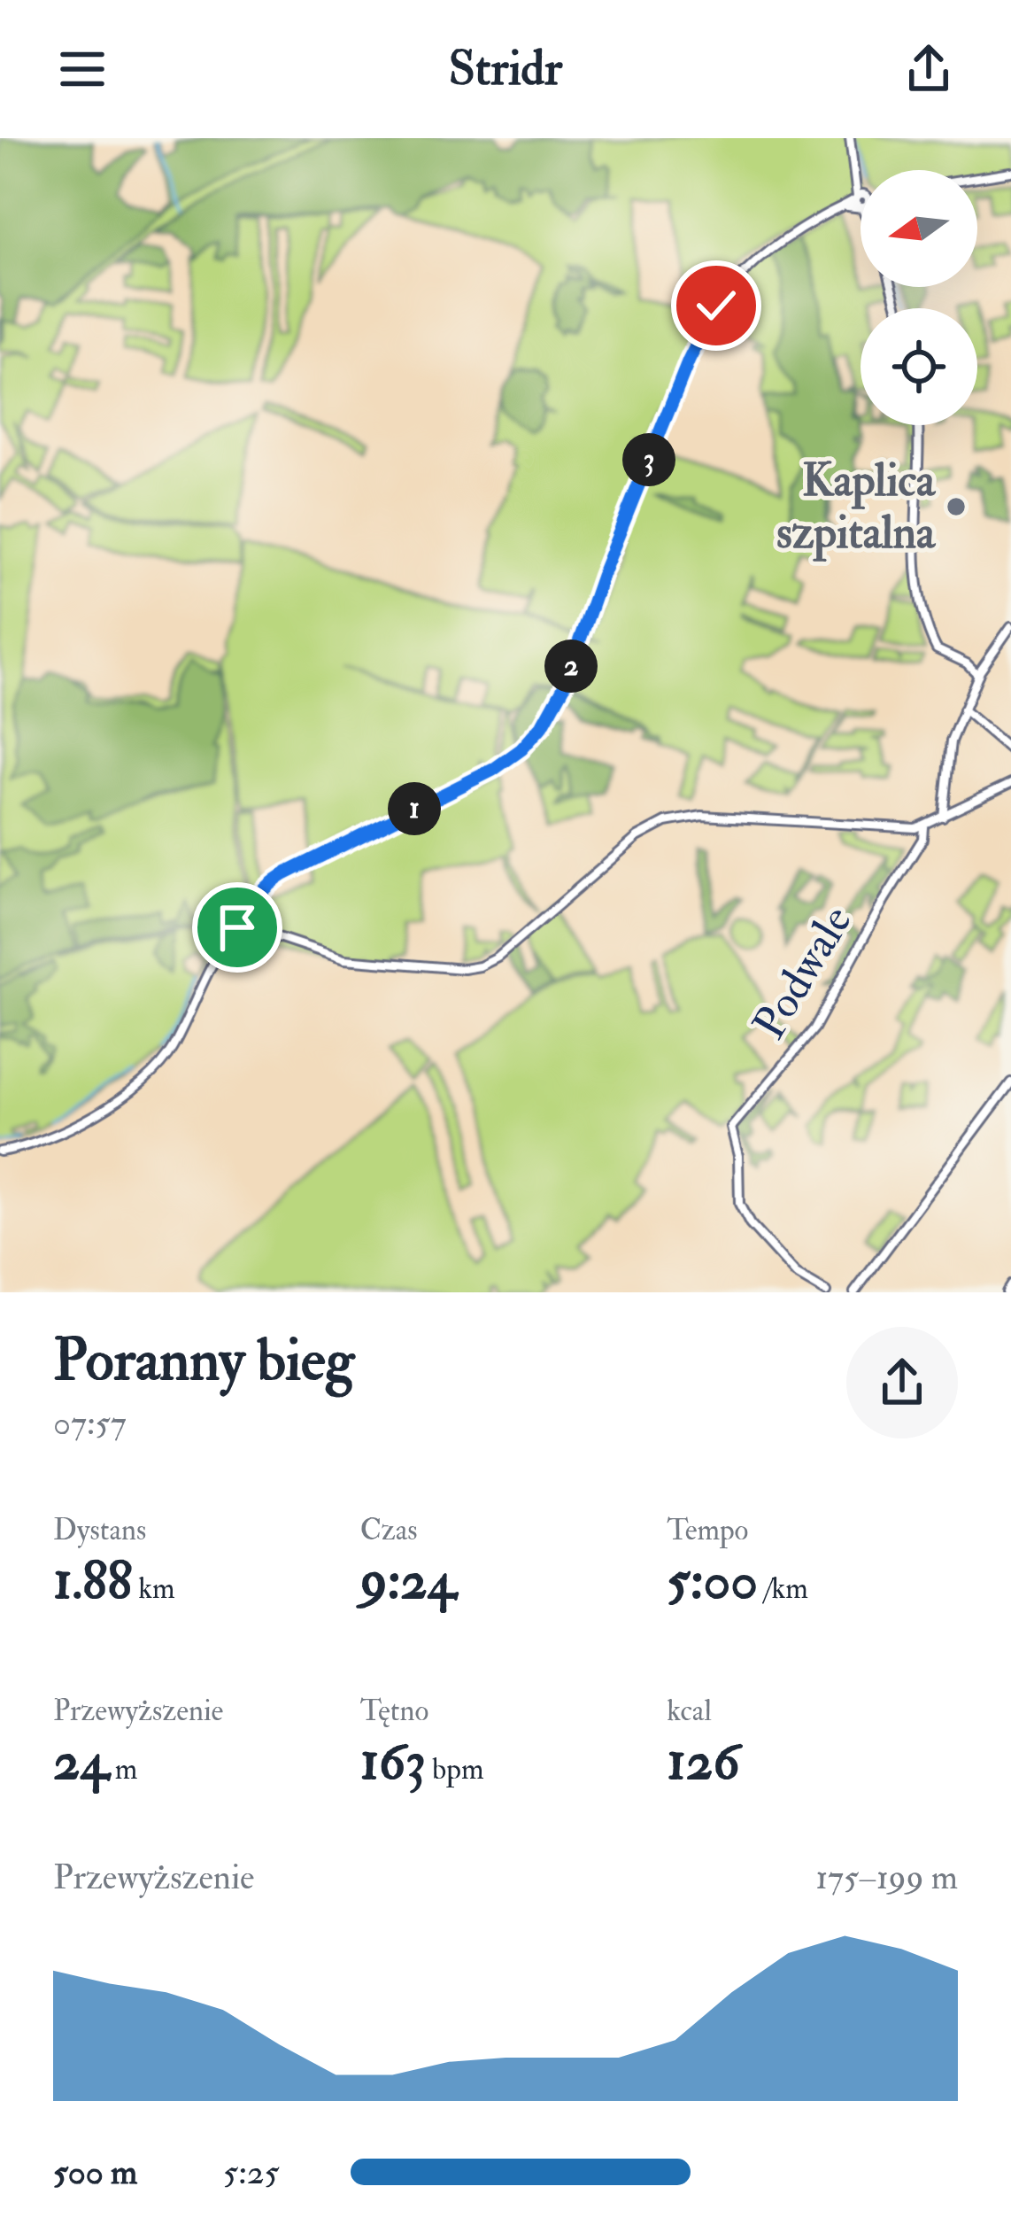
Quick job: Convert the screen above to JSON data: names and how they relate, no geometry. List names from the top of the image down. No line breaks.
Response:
{"streets":{"street":["Podwale"]},"places":["Kaplica szpitalna"],"north":"left","page":{"header":"Stridr","pins":["3","2","1"],"heading":["Poranny bieg","07:57"],"stats":[["Dystans","1.88 km"],["Czas","9:24"],["Tempo","5:00 /km"],["Przewyższenie","24 m"],["Tętno","163 bpm"],["kcal","126"]],"chart":["Przewyższenie","175–199 m"],"list":[{"name":"500 m","note":"5:25"}]}}
